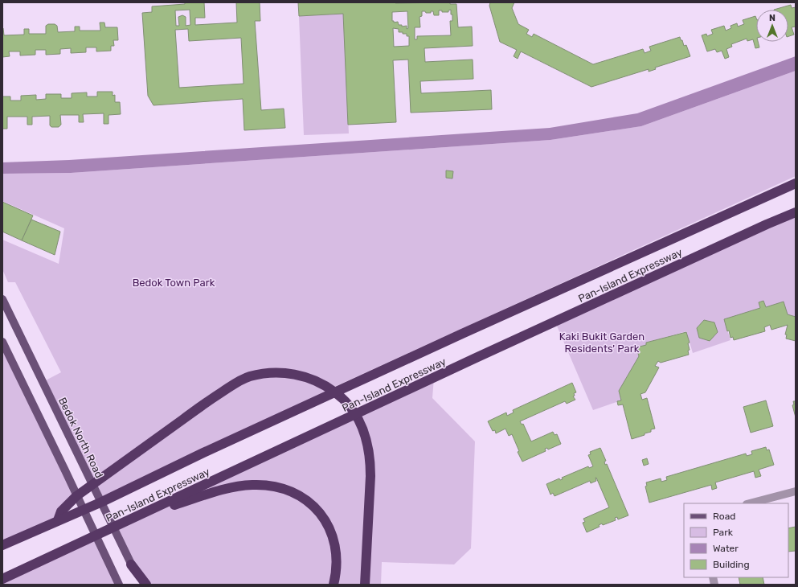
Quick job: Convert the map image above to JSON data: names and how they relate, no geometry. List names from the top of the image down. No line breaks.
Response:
{"streets":{"highway":["Pan-Island Expressway"],"main road":["Bedok North Road"]},"parks":["Bedok Town Park","Kaki Bukit Garden Residents' Park"],"legend":["Road","Park","Water","Building"],"north":"top"}
